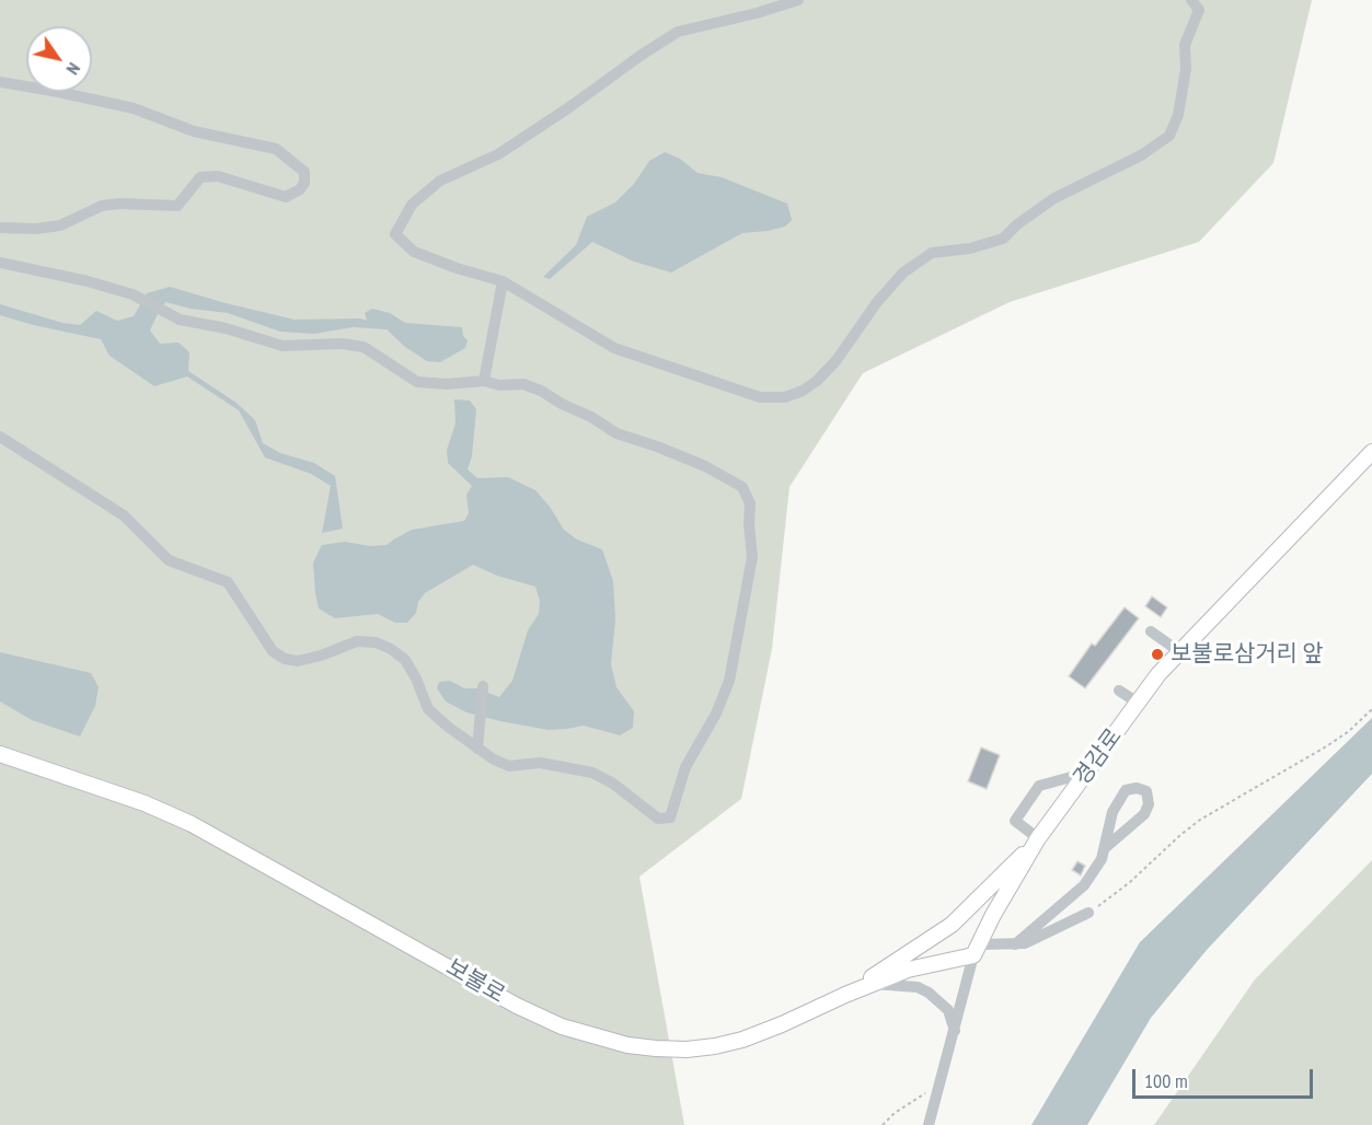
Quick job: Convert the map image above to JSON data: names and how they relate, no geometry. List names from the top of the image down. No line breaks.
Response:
{"streets":{"main road":["경감로","보불로"]},"crossings":[["경감로","보불로"]],"places":["보불로삼거리 앞"],"scale_bar":"100 m","north":"bottom right"}
